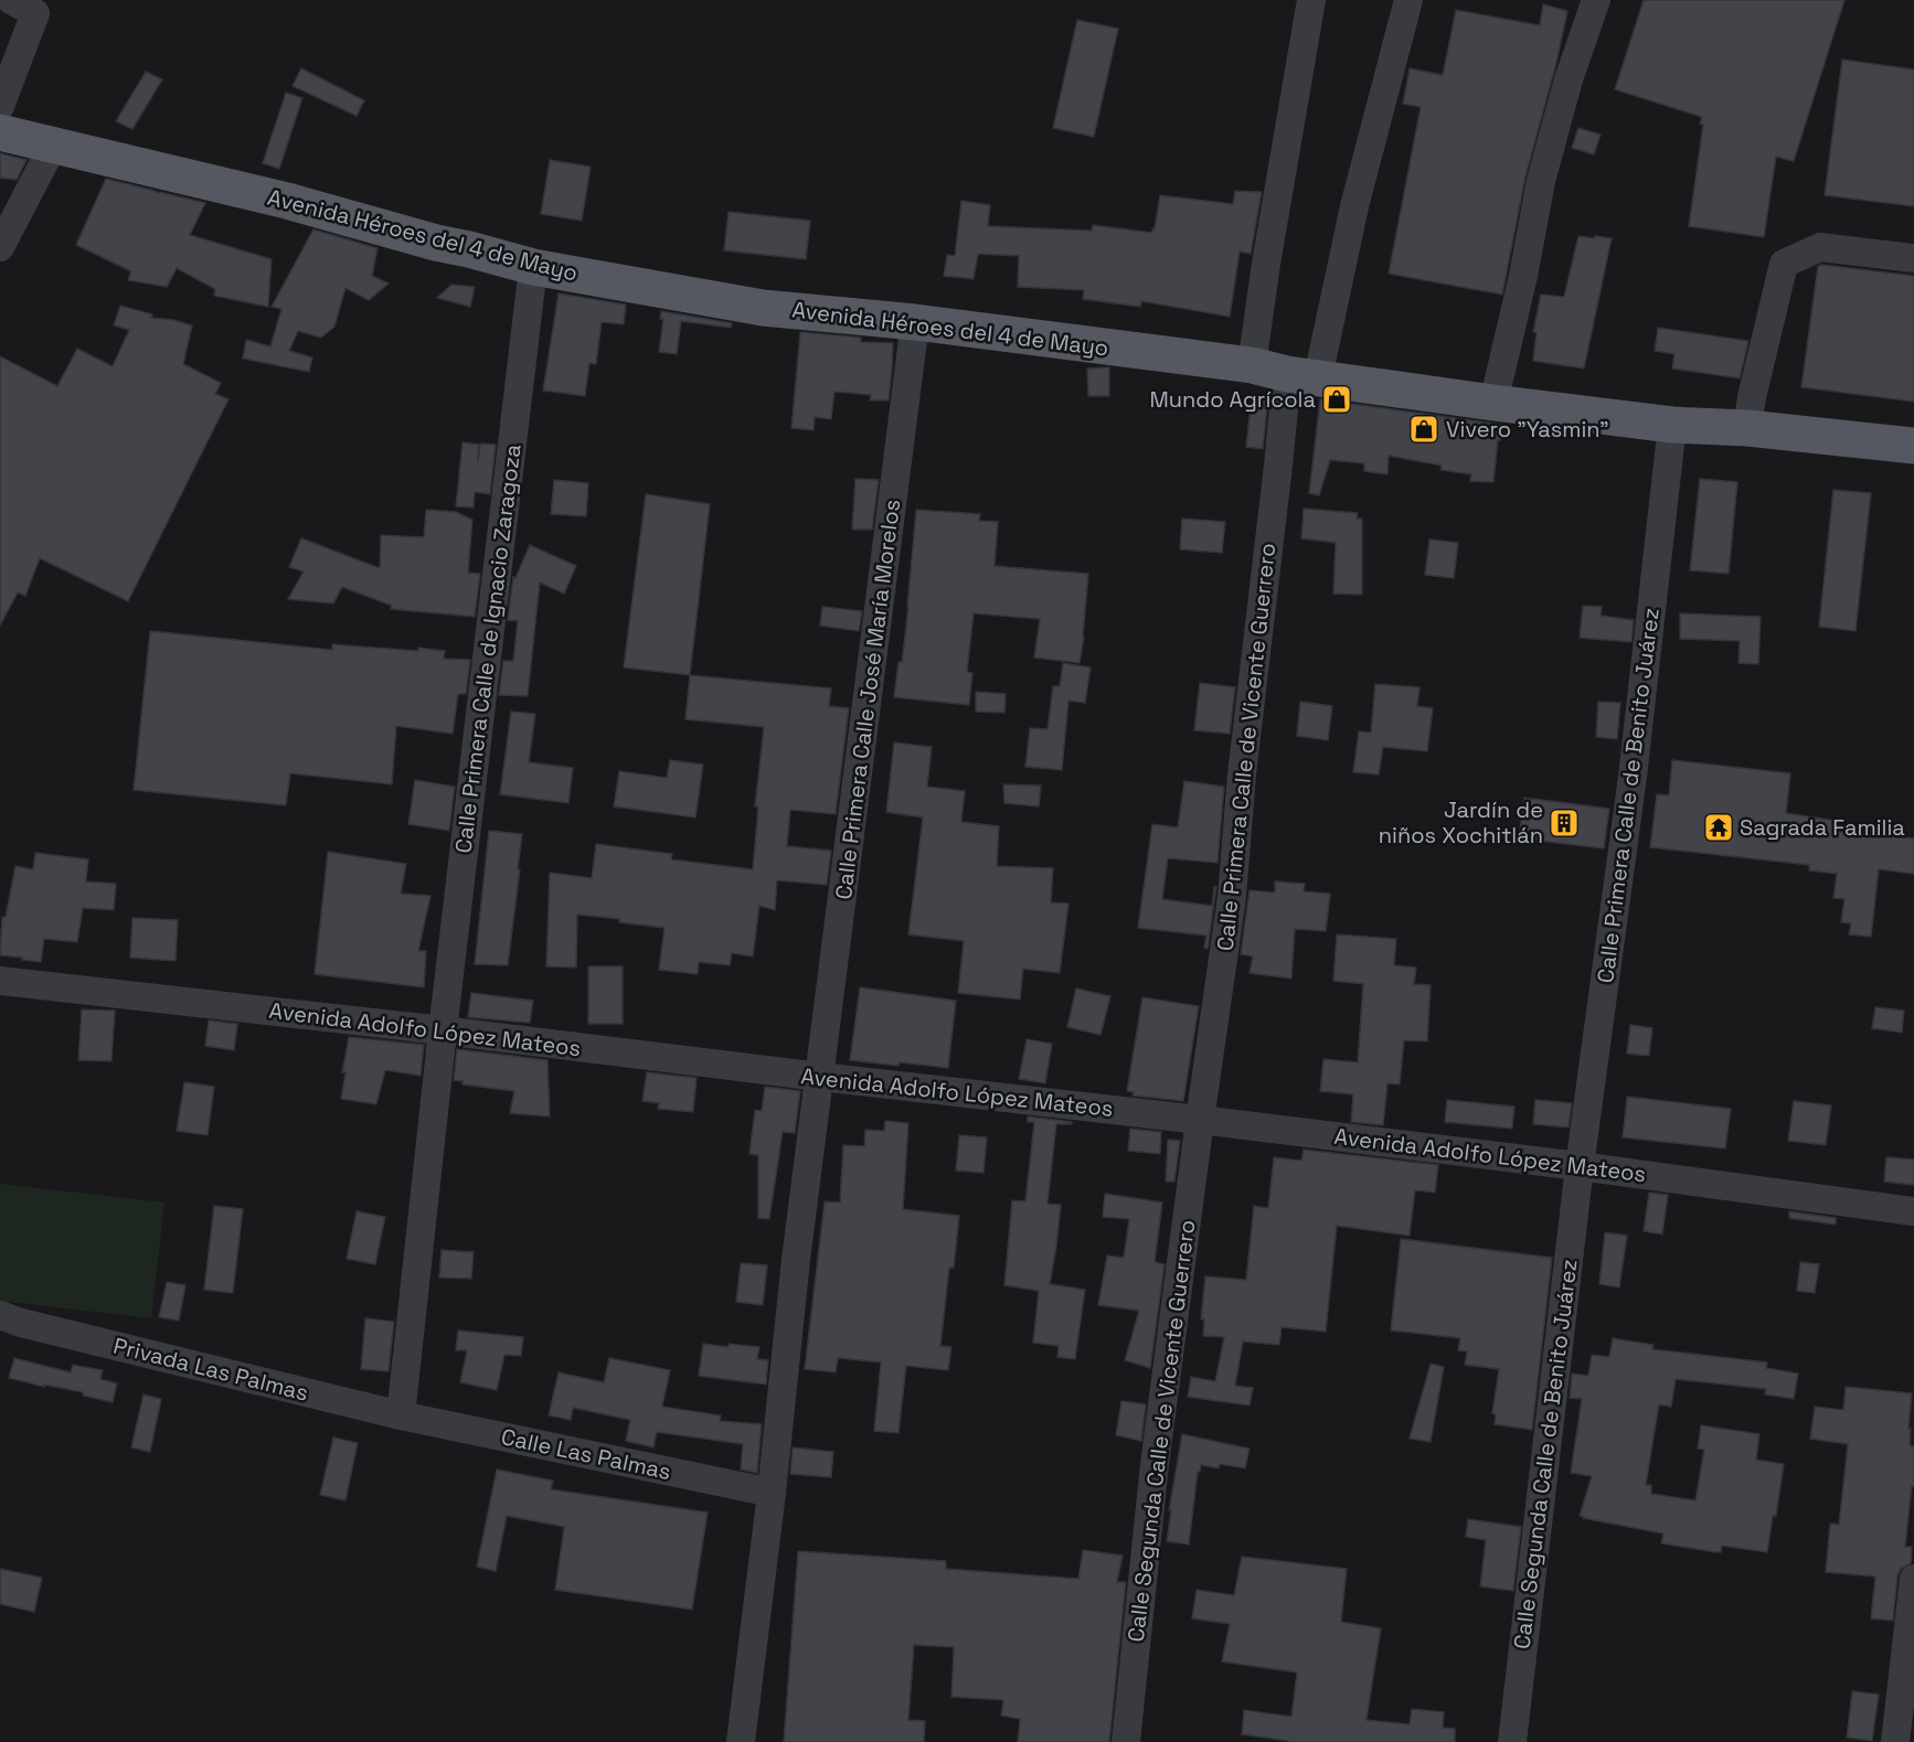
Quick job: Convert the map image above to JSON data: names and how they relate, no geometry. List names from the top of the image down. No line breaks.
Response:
{"streets":{"main road":["Avenida Héroes del 4 de Mayo"],"street":["Calle Primera Calle de Ignacio Zaragoza","Calle Primera Calle José María Morelos","Calle Primera Calle de Vicente Guerrero","Calle Primera Calle de Benito Juárez","Avenida Adolfo López Mateos","Privada Las Palmas","Calle Segunda Calle de Vicente Guerrero","Calle Las Palmas","Calle Segunda Calle de Benito Juárez"]},"crossings":[["Avenida Héroes del 4 de Mayo","Calle Primera Calle de Ignacio Zaragoza"],["Avenida Héroes del 4 de Mayo","Calle Primera Calle José María Morelos"],["Avenida Héroes del 4 de Mayo","Calle Primera Calle de Vicente Guerrero"],["Avenida Héroes del 4 de Mayo","Calle Primera Calle de Benito Juárez"],["Calle Primera Calle de Ignacio Zaragoza","Avenida Adolfo López Mateos"],["Calle Primera Calle de Ignacio Zaragoza","Privada Las Palmas"],["Calle Primera Calle de Ignacio Zaragoza","Calle Las Palmas"],["Calle Primera Calle José María Morelos","Avenida Adolfo López Mateos"],["Calle Primera Calle José María Morelos","Calle Las Palmas"],["Calle Primera Calle de Vicente Guerrero","Avenida Adolfo López Mateos"],["Calle Primera Calle de Vicente Guerrero","Calle Segunda Calle de Vicente Guerrero"],["Calle Primera Calle de Benito Juárez","Avenida Adolfo López Mateos"],["Calle Primera Calle de Benito Juárez","Calle Segunda Calle de Benito Juárez"],["Avenida Adolfo López Mateos","Calle Segunda Calle de Vicente Guerrero"],["Avenida Adolfo López Mateos","Calle Segunda Calle de Benito Juárez"],["Privada Las Palmas","Calle Las Palmas"]],"places":{"shop":["Mundo Agrícola","Vivero \"Yasmin\""],"building":["Jardín de niños Xochitlán"],"temple":["Sagrada Familia"]}}
